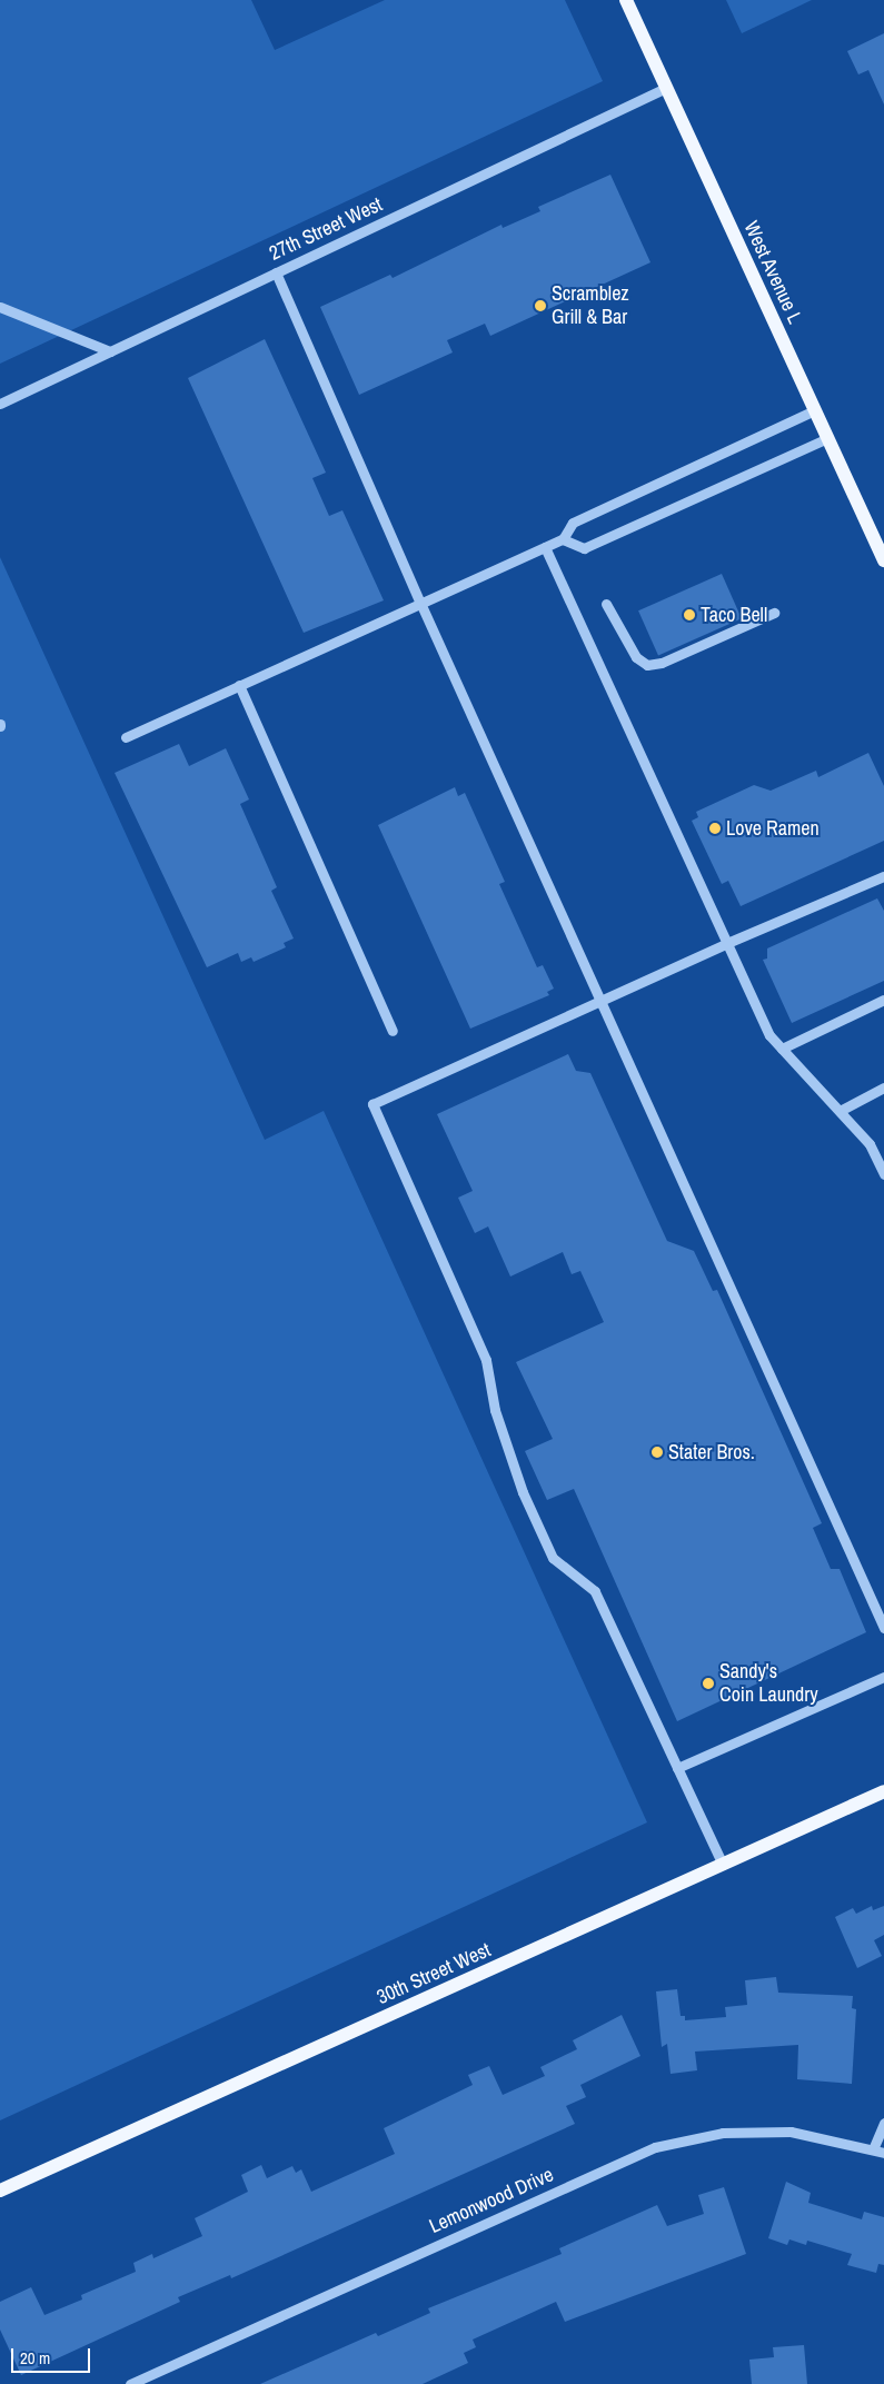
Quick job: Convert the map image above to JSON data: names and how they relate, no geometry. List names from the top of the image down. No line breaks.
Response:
{"streets":{"main road":["West Avenue L","30th Street West"],"street":["27th Street West","Lemonwood Drive"]},"crossings":[["27th Street West","West Avenue L"]],"places":["Scramblez Grill & Bar","Taco Bell","Love Ramen","Stater Bros.","Sandy's Coin Laundry"],"scale_bar":"20 m"}
